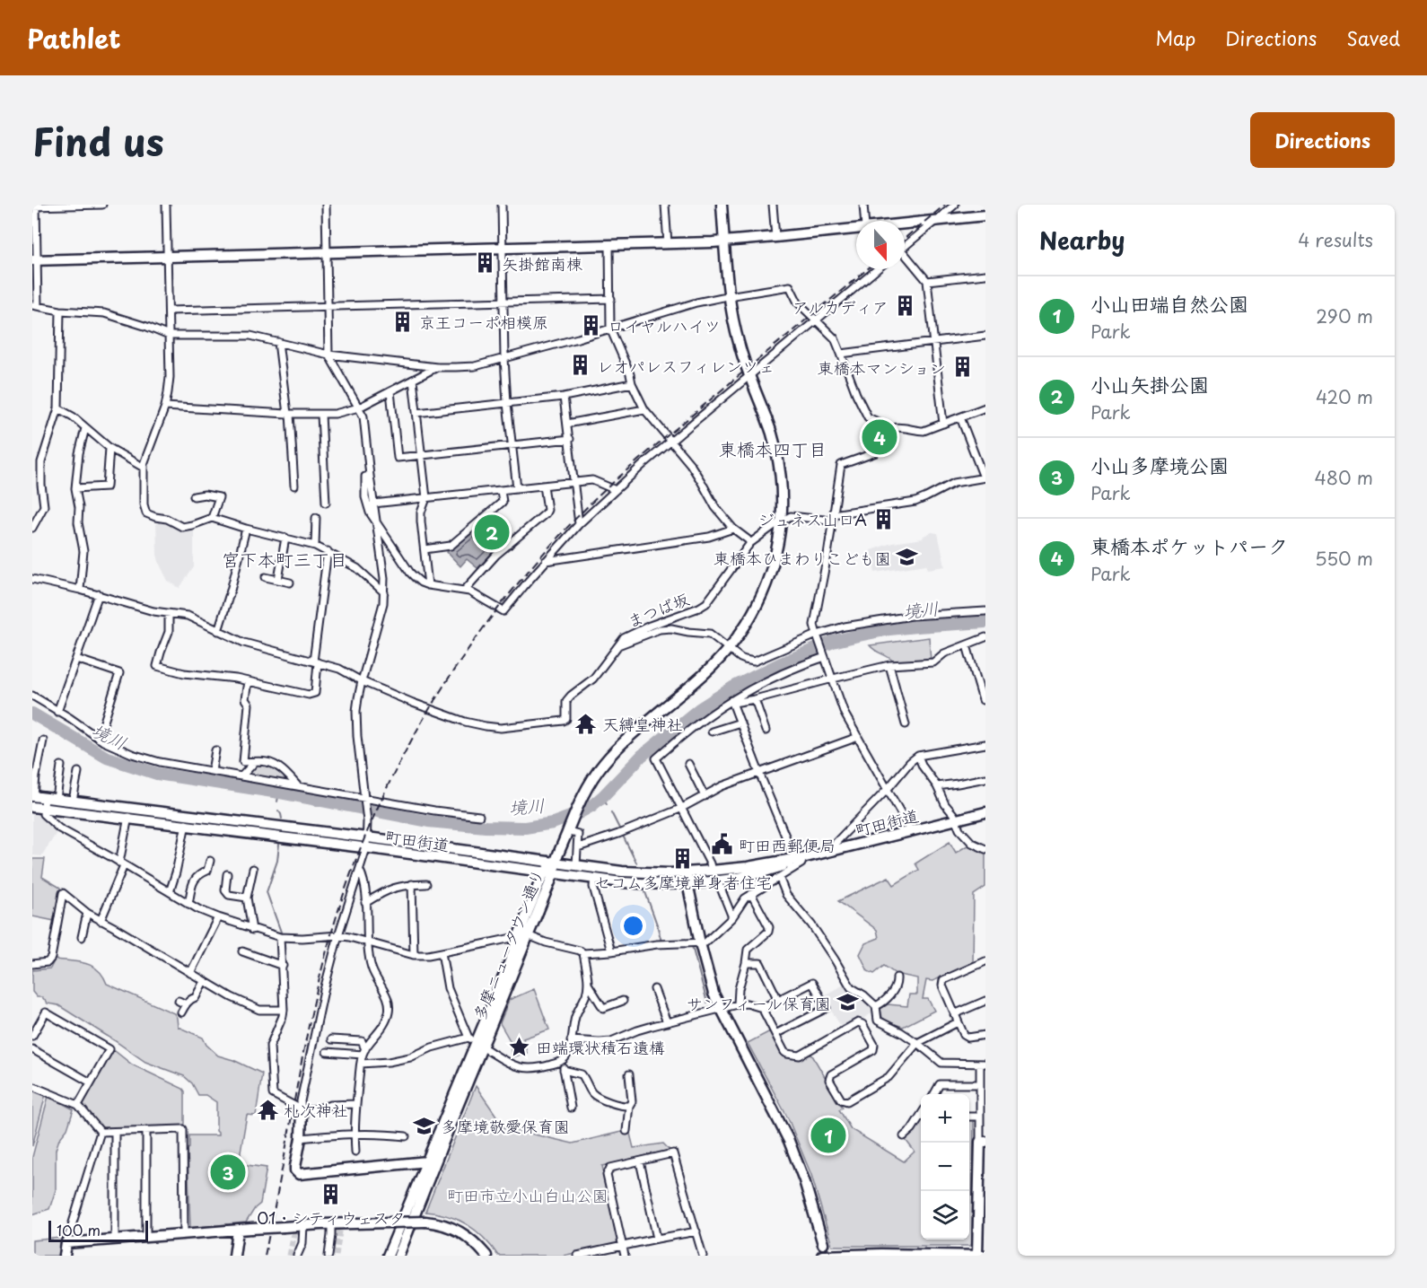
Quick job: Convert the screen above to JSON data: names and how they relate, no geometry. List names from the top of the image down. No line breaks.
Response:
{"streets":{"street":["まつば坂","町田街道","多摩ニュータウン通り"]},"crossings":[["町田街道","多摩ニュータウン通り"]],"districts":["東橋本四丁目","宮下本町三丁目"],"water":["境川"],"parks":["町田市立小山白山公園"],"places":{"building":["矢掛館南棟","アルカディア","京王コーポ相模原","ロイヤルハイツ","レオパレスフィレンツェ","東橋本マンション","ジュネス山口A","セコム多摩境単身者住宅","01・シティウェスタ"],"school or university":["東橋本ひまわりこども園","サンフィール保育園","多摩境敬愛保育園"],"temple":["天縛皇神社","札次神社"],"public building":["町田西郵便局"],"place":["田端環状積石遺構"]},"scale_bar":"100 m","north":"bottom","page":{"header":"Pathlet","nav":["Map","Directions","Saved"],"title":"Find us","buttons":"Directions","heading":["Nearby","4 results"],"list":[{"mark":"1","name":"小山田端自然公園","note":"Park","value":"290 m"},{"mark":"2","name":"小山矢掛公園","note":"Park","value":"420 m"},{"mark":"3","name":"小山多摩境公園","note":"Park","value":"480 m"},{"mark":"4","name":"東橋本ポケットパーク","note":"Park","value":"550 m"}],"pins":["4","2","1","3"],"map_buttons":["+","−"],"scale":"100 m"}}
